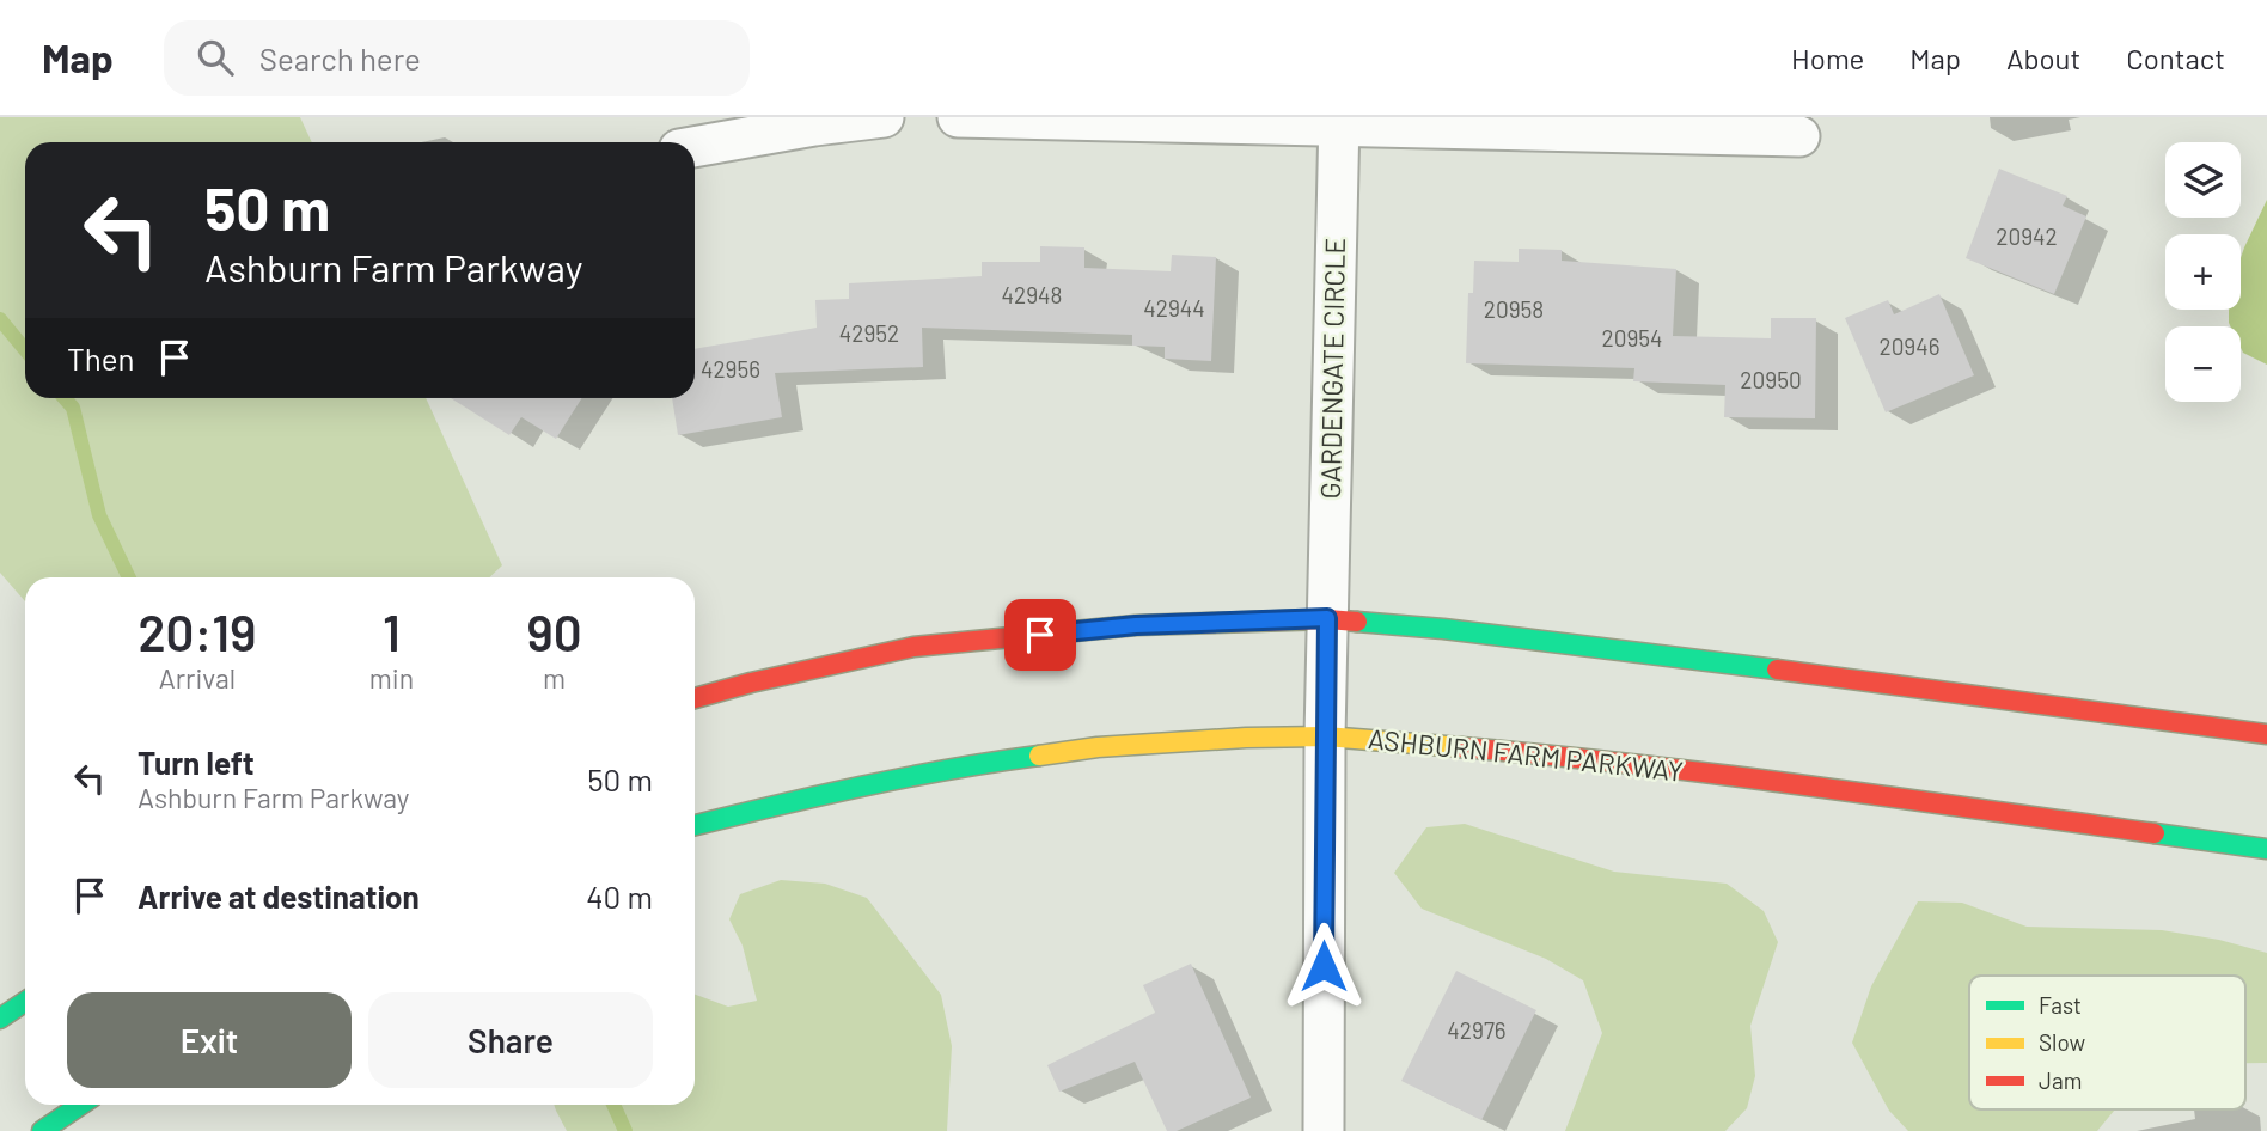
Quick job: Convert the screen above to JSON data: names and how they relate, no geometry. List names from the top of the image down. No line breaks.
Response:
{"streets":{"main road":["ASHBURN FARM PARKWAY"],"street":["GARDENGATE CIRCLE"]},"crossings":[["GARDENGATE CIRCLE","ASHBURN FARM PARKWAY"]],"house_numbers":["20942","42948","42944","20958","42952","20954","20946","42956","20950","42976"],"legend":["Fast","Slow","Jam"],"page":{"header":"Map","search":"Search here","nav":["Home","Map","About","Contact"],"map_buttons":["+","−"],"turn":["50 m","Ashburn Farm Parkway"],"then":"Then","eta":["20:19","Arrival","1","min","90","m"],"list":[{"name":"Turn left","note":"Ashburn Farm Parkway","value":"50 m"},{"name":"Arrive at destination","value":"40 m"}],"buttons":["Exit","Share"]}}
